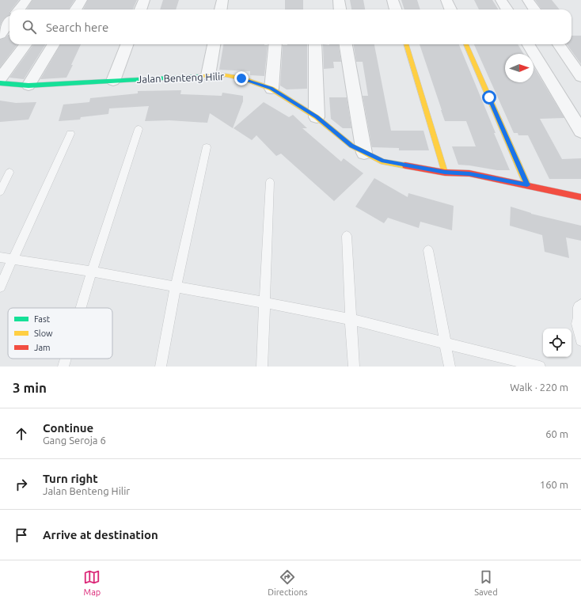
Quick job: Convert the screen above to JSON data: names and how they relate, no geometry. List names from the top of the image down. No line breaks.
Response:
{"streets":{"street":["Jalan Benteng Hilir"]},"legend":["Fast","Slow","Jam"],"north":"right","page":{"search":"Search here","heading":["3 min","Walk · 220 m"],"list":[["Continue","Gang Seroja 6","60 m"],["Turn right","Jalan Benteng Hilir","160 m"],"Arrive at destination"],"nav":["Map","Directions","Saved"]}}
